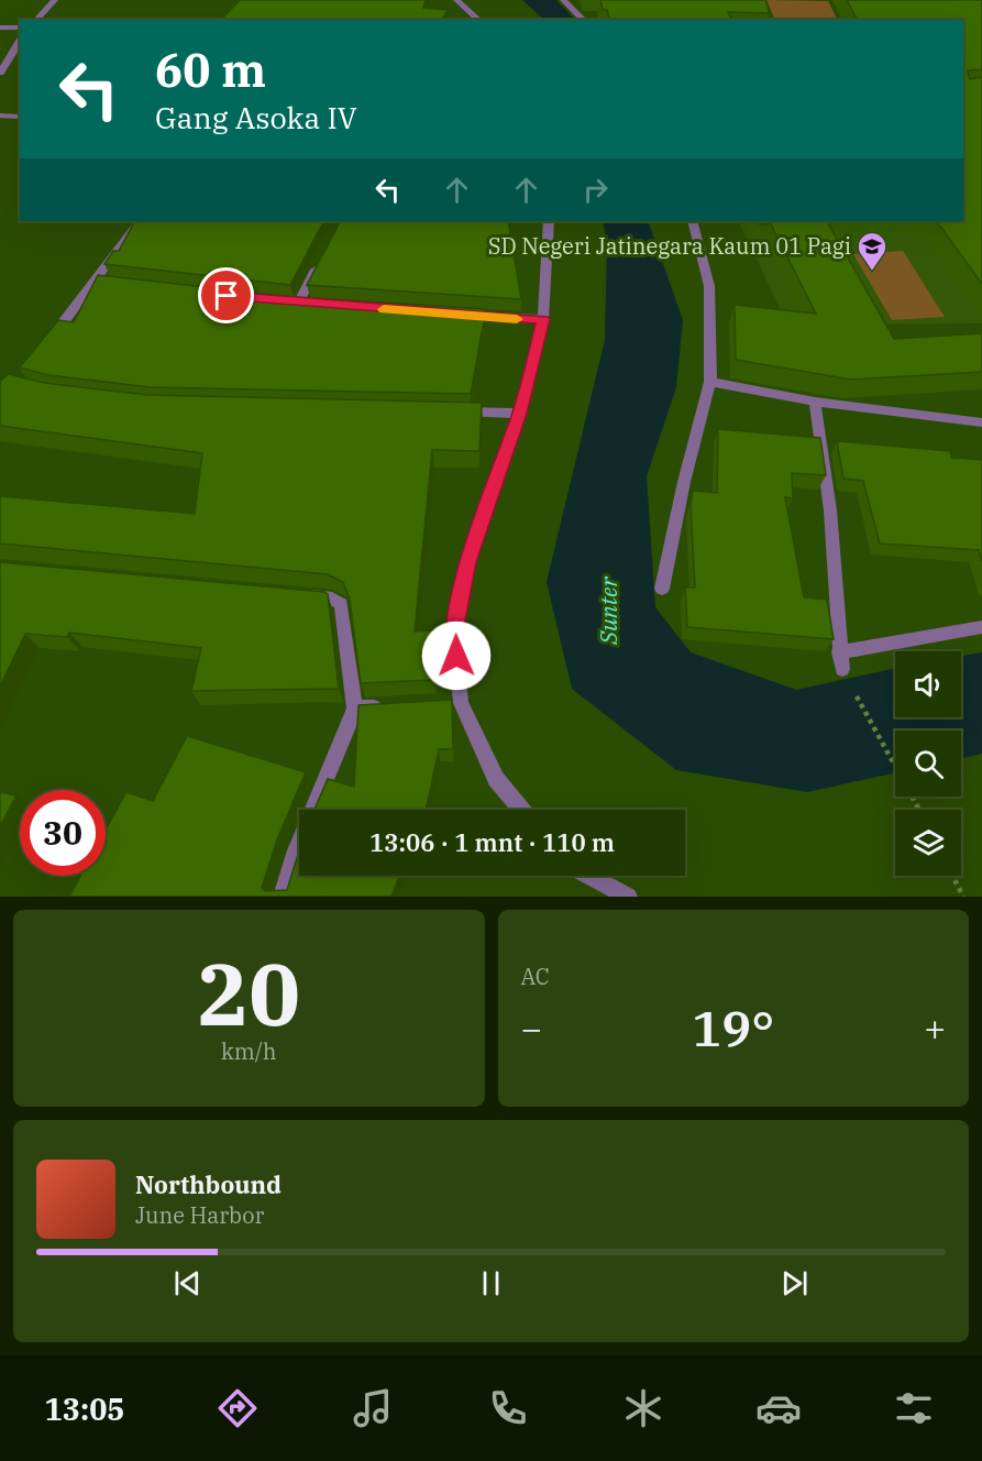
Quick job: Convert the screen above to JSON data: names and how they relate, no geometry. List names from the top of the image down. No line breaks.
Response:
{"water":["Sunter"],"places":{"school or university":["SD Negeri Jatinegara Kaum 01 Pagi"]},"page":{"turn":["60 m","Gang Asoka IV"],"limit":"30","trip":"13:06 · 1 mnt · 110 m","tile":[["20","km/h"],"AC"],"heat":["−","19°","+"],"song":["Northbound","June Harbor"],"tabs":"13:05"}}
